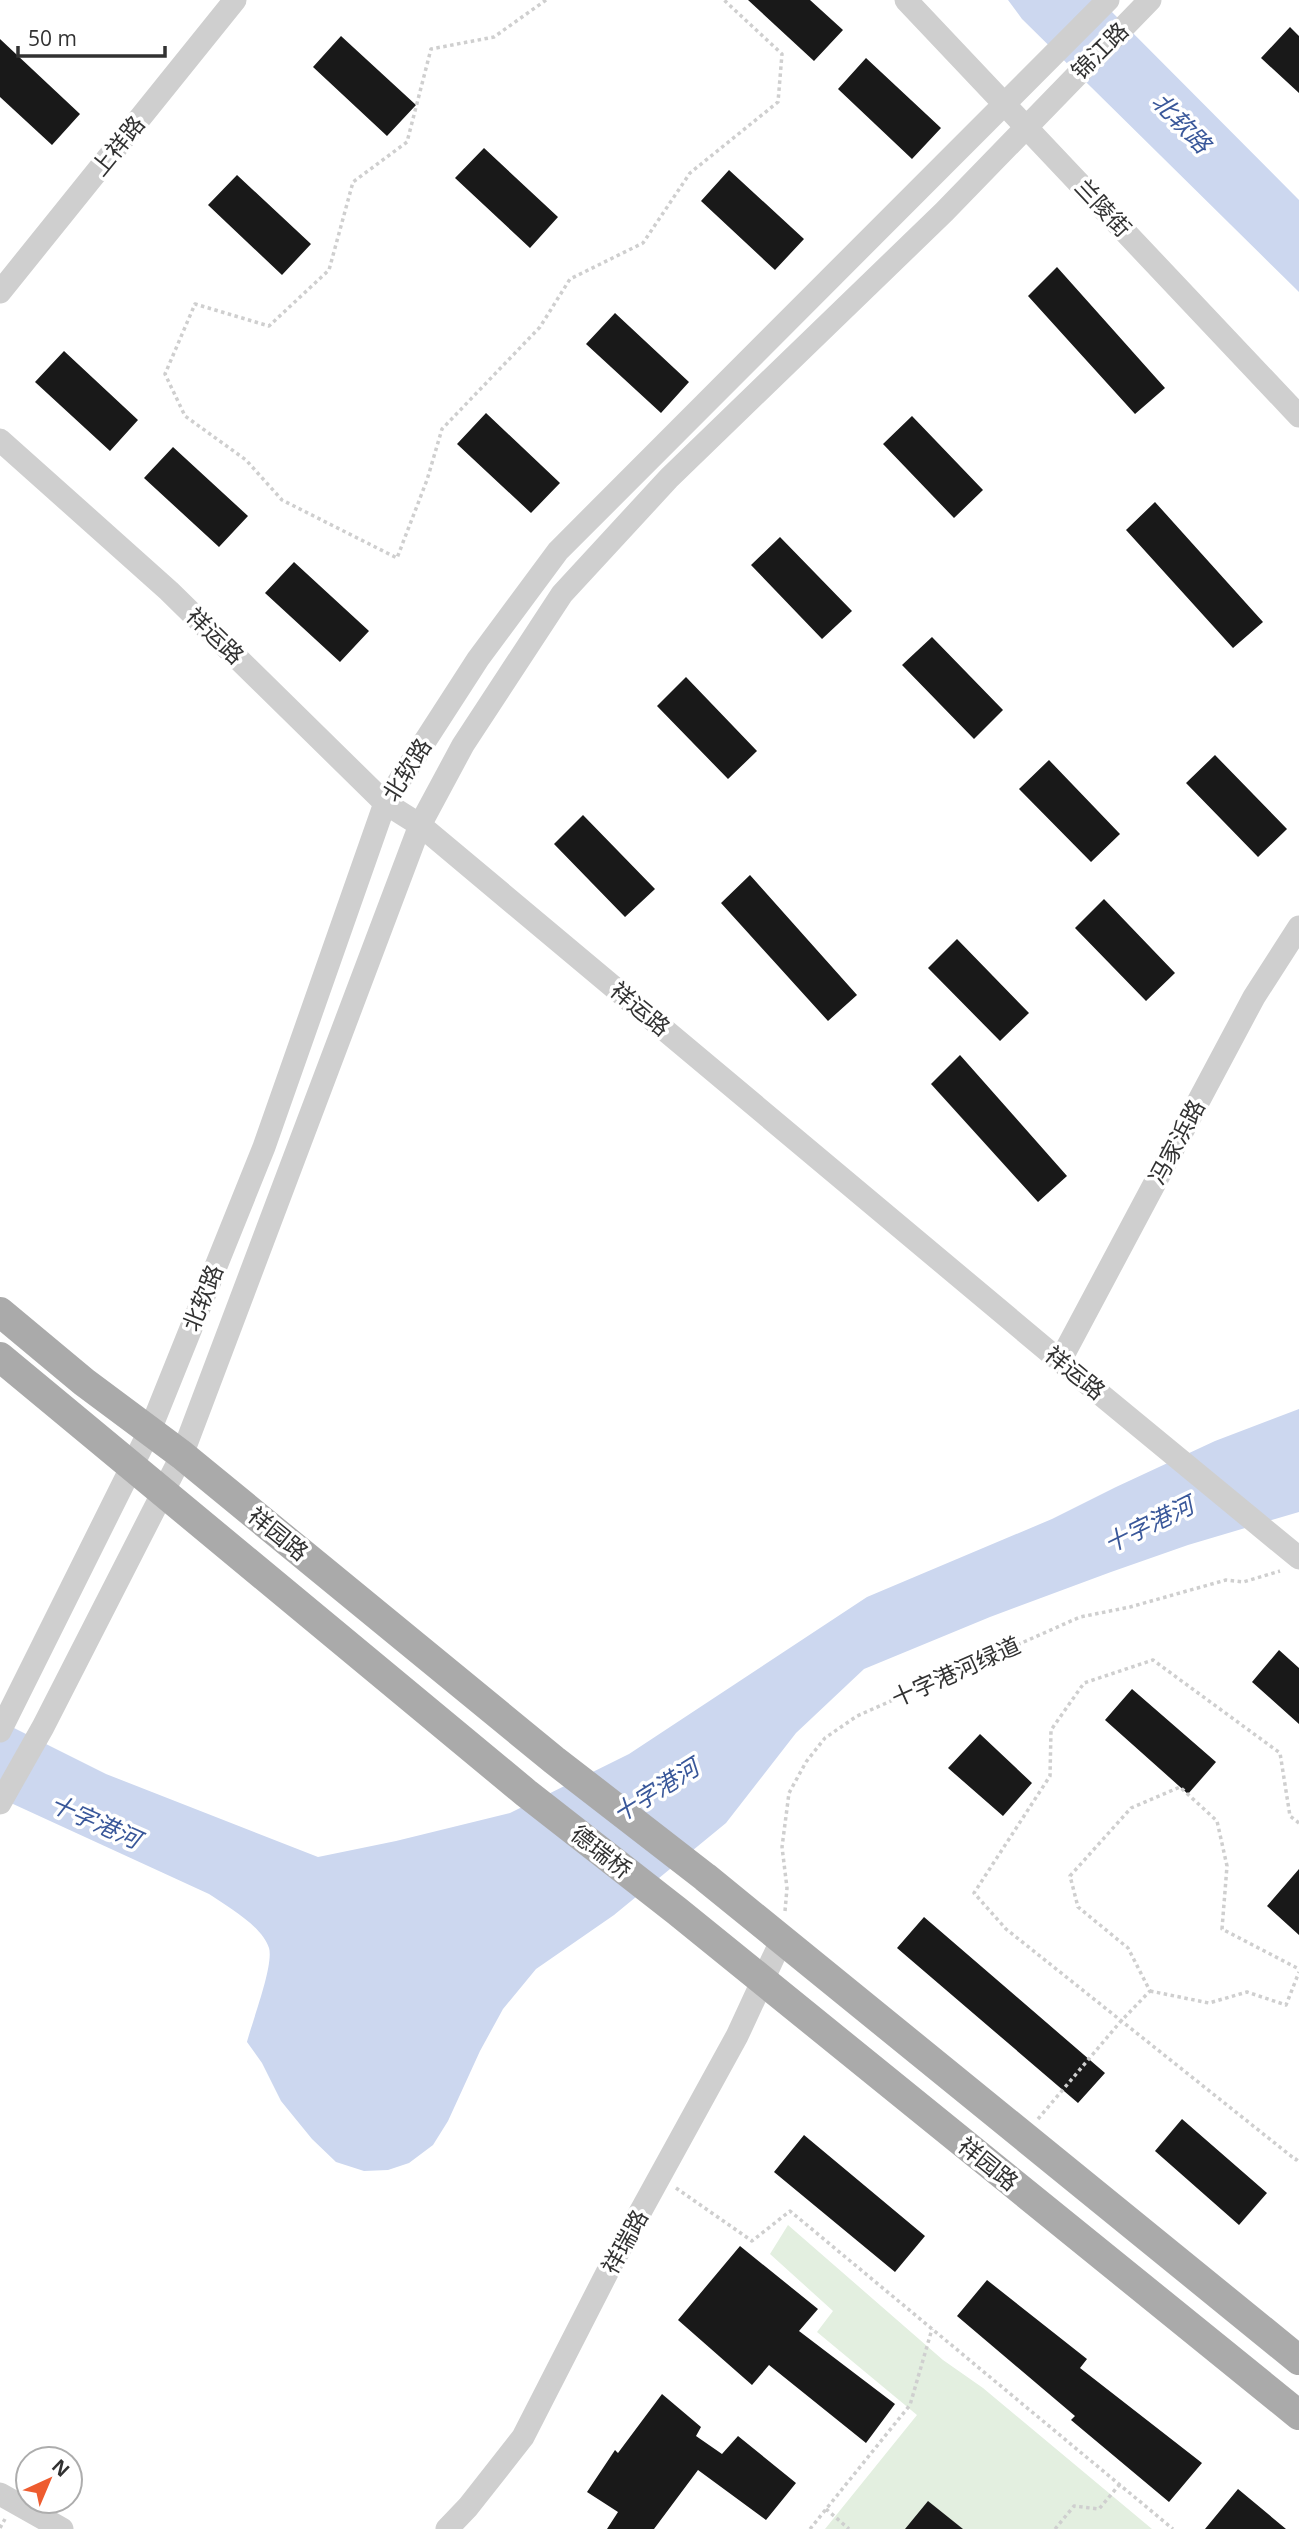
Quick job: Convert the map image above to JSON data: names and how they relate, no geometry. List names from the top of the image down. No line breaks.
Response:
{"streets":{"main road":["祥园路","德瑞桥"],"street":["锦江路","上祥路","兰陵街","祥运路","北软路","冯家浜路","祥瑞路"],"path":["十字港河绿道"]},"crossings":[["锦江路","北软路"],["兰陵街","北软路"],["祥运路","北软路"],["祥运路","冯家浜路"],["祥运路","十字港河绿道"],["北软路","祥园路"],["祥园路","十字港河绿道"],["祥园路","德瑞桥"],["祥园路","祥瑞路"],["十字港河绿道","祥瑞路"]],"water":["北软路","十字港河"],"scale_bar":"50 m","north":"top right"}
